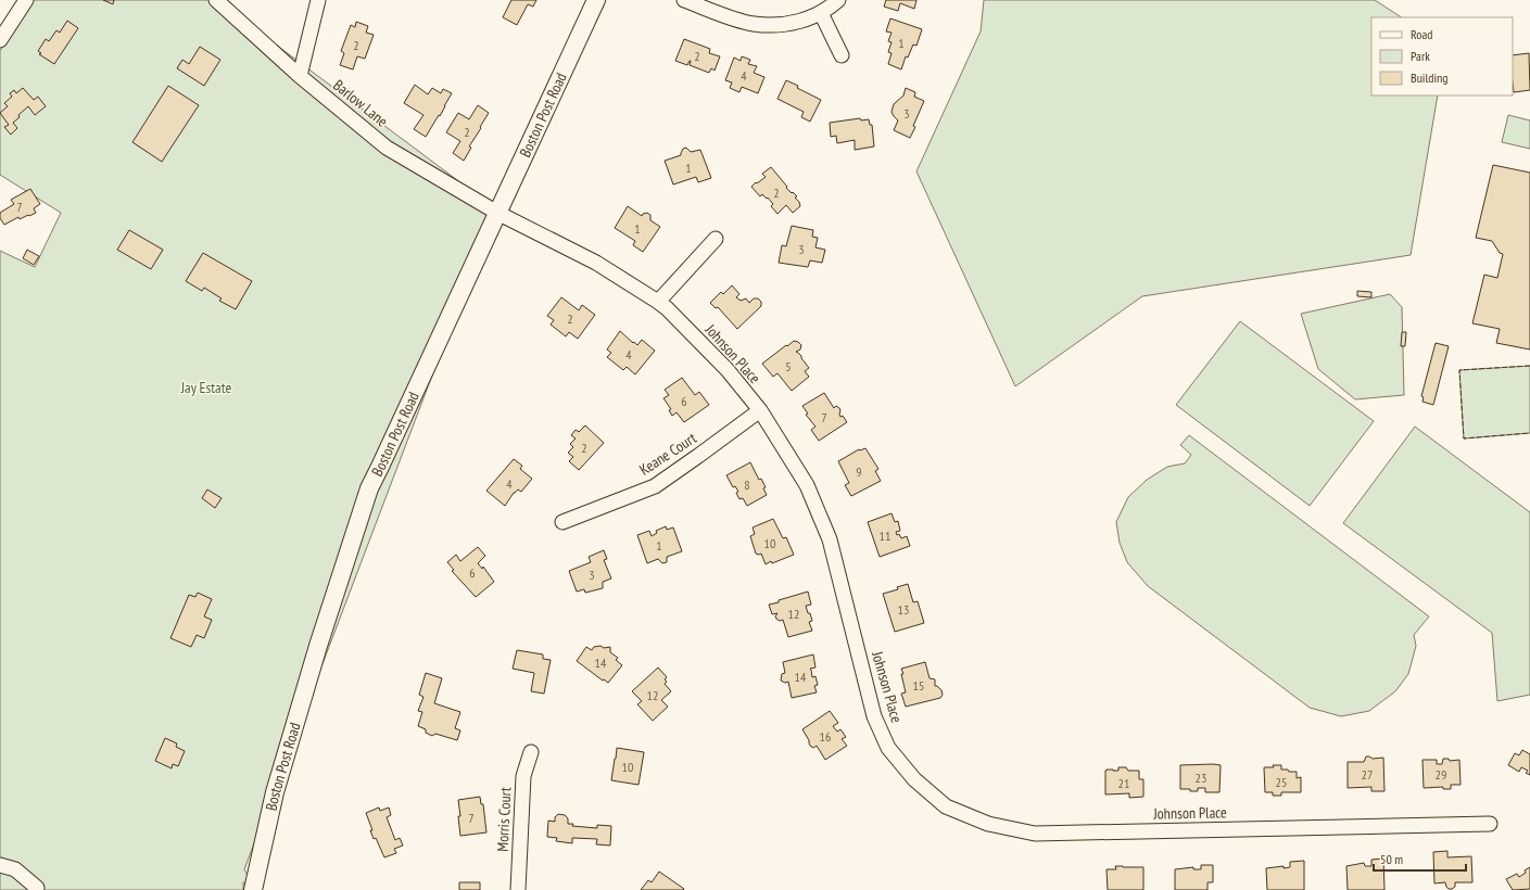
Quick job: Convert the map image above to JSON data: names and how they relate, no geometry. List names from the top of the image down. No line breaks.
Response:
{"streets":{"main road":["Boston Post Road"],"street":["Barlow Lane","Johnson Place","Keane Court","Morris Court"]},"crossings":[["Barlow Lane","Boston Post Road"],["Barlow Lane","Johnson Place"],["Boston Post Road","Johnson Place"],["Johnson Place","Keane Court"]],"parks":["Jay Estate"],"house_numbers":["1","2","2","4","3","2","1","2","7","1","3","2","4","5","6","7","2","9","4","8","11","10","1","6","3","13","12","14","14","15","12","16","10","27","29","23","25","21","7"],"legend":["Road","Park","Building"],"scale_bar":"50 m"}
